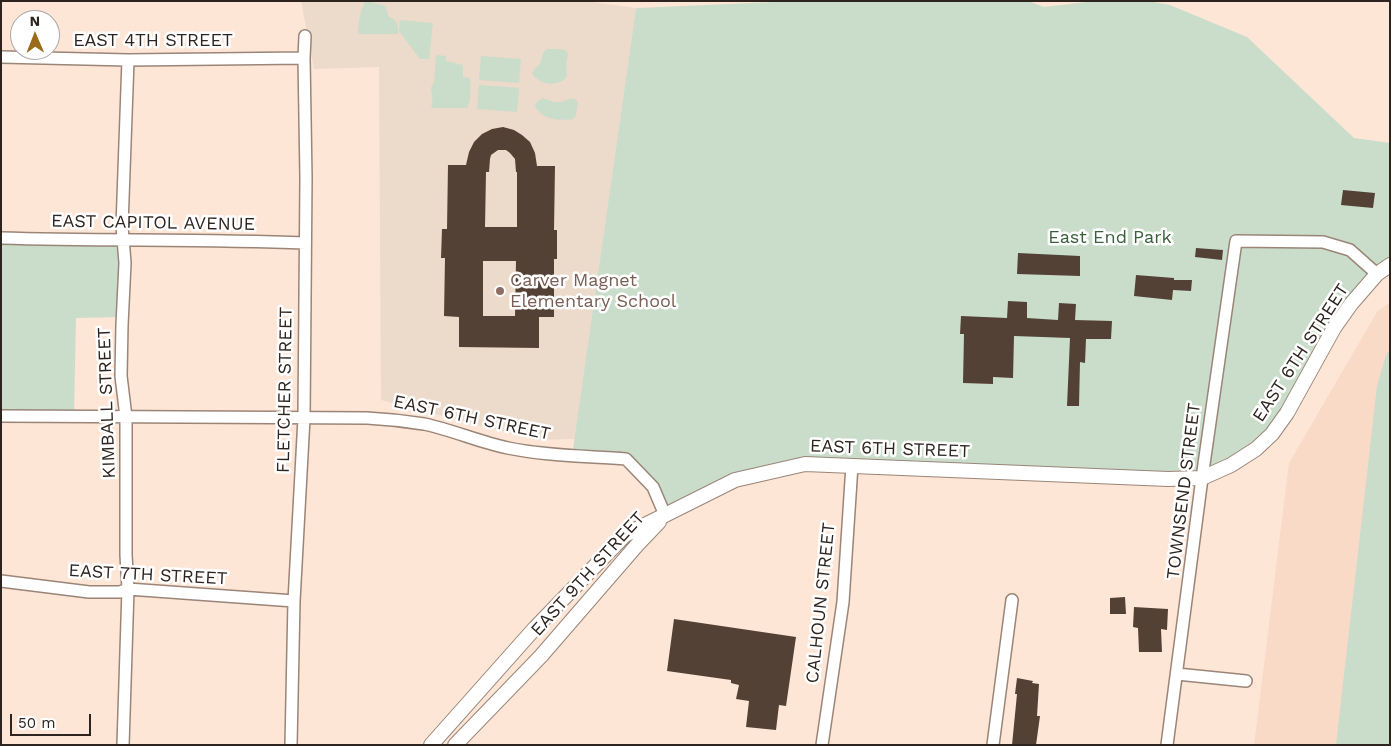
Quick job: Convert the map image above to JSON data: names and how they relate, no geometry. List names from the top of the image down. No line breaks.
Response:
{"streets":{"main road":["EAST 6TH STREET","EAST 9TH STREET"],"street":["EAST 4TH STREET","EAST CAPITOL AVENUE","FLETCHER STREET","KIMBALL STREET","TOWNSEND STREET","EAST 7TH STREET","CALHOUN STREET"]},"crossings":[["EAST 4TH STREET","FLETCHER STREET"],["EAST 4TH STREET","KIMBALL STREET"],["EAST CAPITOL AVENUE","FLETCHER STREET"],["EAST CAPITOL AVENUE","KIMBALL STREET"],["EAST 6TH STREET","FLETCHER STREET"],["EAST 6TH STREET","KIMBALL STREET"],["EAST 6TH STREET","TOWNSEND STREET"],["EAST 6TH STREET","EAST 9TH STREET"],["EAST 6TH STREET","CALHOUN STREET"],["FLETCHER STREET","EAST 7TH STREET"],["KIMBALL STREET","EAST 7TH STREET"]],"parks":["East End Park"],"places":["Carver Magnet Elementary School"],"scale_bar":"50 m","north":"top"}
